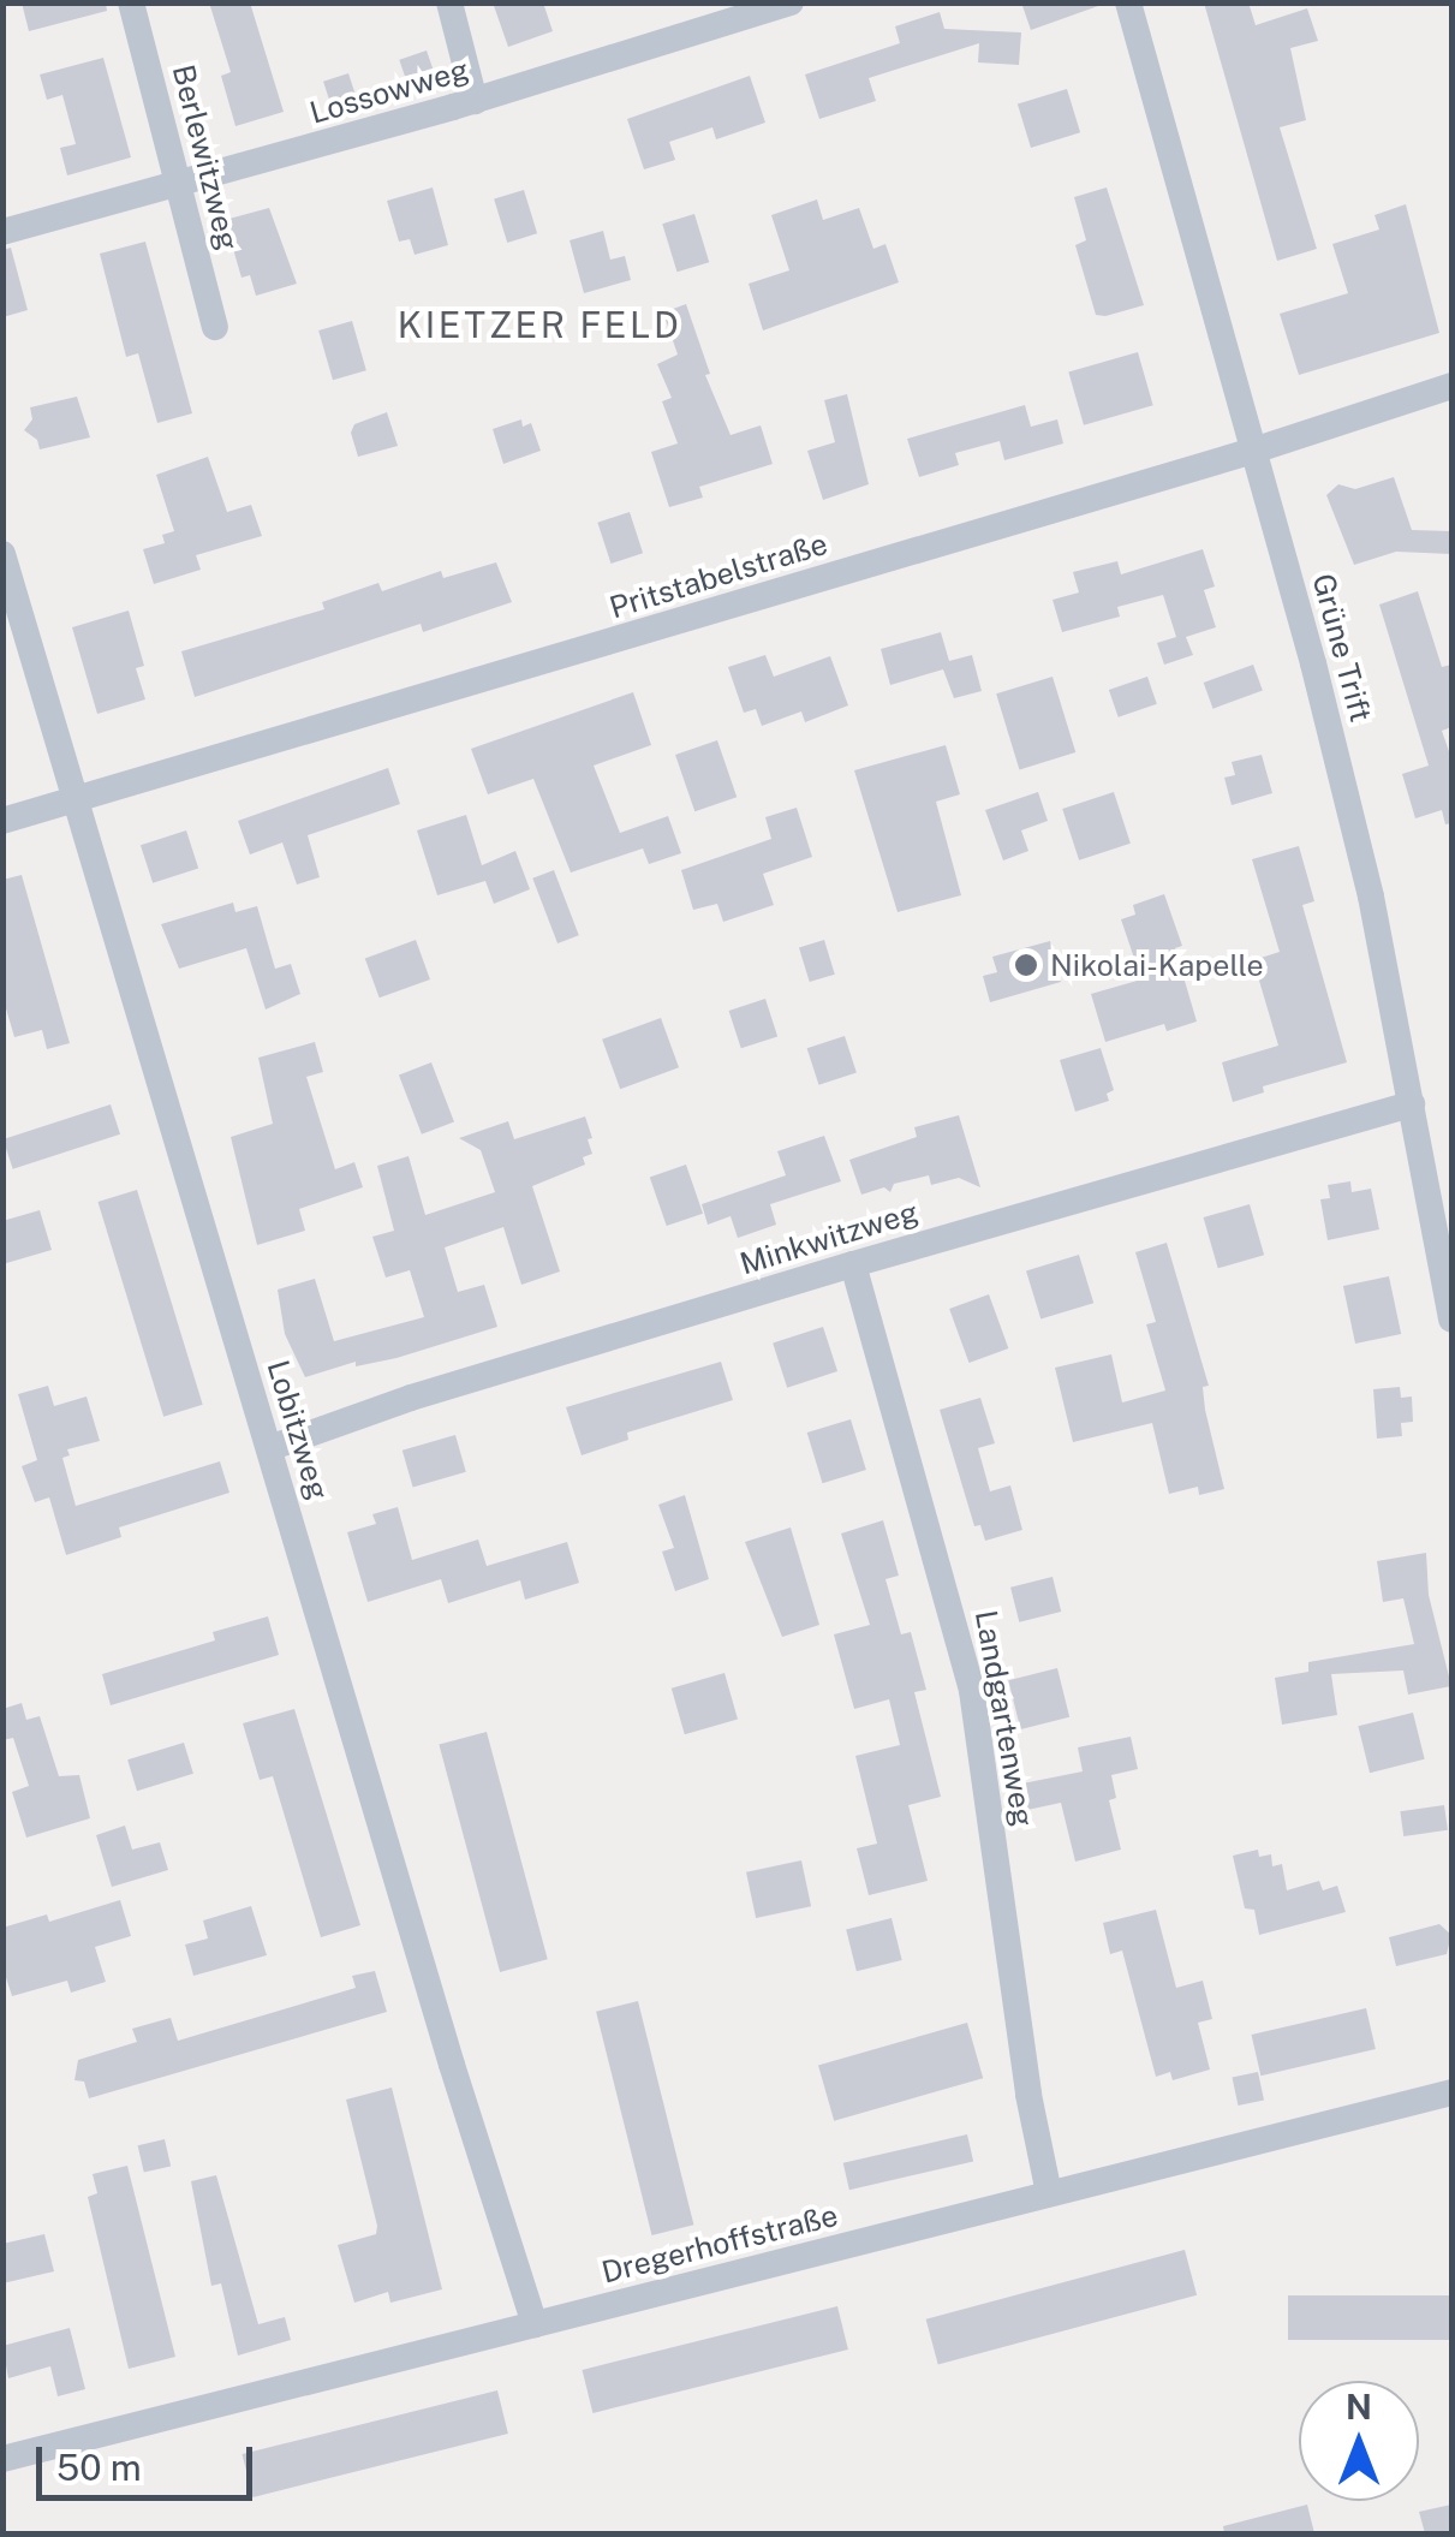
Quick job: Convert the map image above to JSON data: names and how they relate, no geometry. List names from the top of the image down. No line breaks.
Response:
{"streets":{"street":["Lossowweg","Berlewitzweg","Pritstabelstraße","Grüne Trift","Minkwitzweg","Lobitzweg","Landgartenweg","Dregerhoffstraße"]},"crossings":[["Lossowweg","Berlewitzweg"],["Pritstabelstraße","Grüne Trift"],["Pritstabelstraße","Lobitzweg"],["Grüne Trift","Minkwitzweg"],["Minkwitzweg","Lobitzweg"],["Minkwitzweg","Landgartenweg"],["Lobitzweg","Dregerhoffstraße"],["Landgartenweg","Dregerhoffstraße"]],"districts":["KIETZER FELD"],"places":["Nikolai-Kapelle"],"scale_bar":"50 m","north":"top"}
